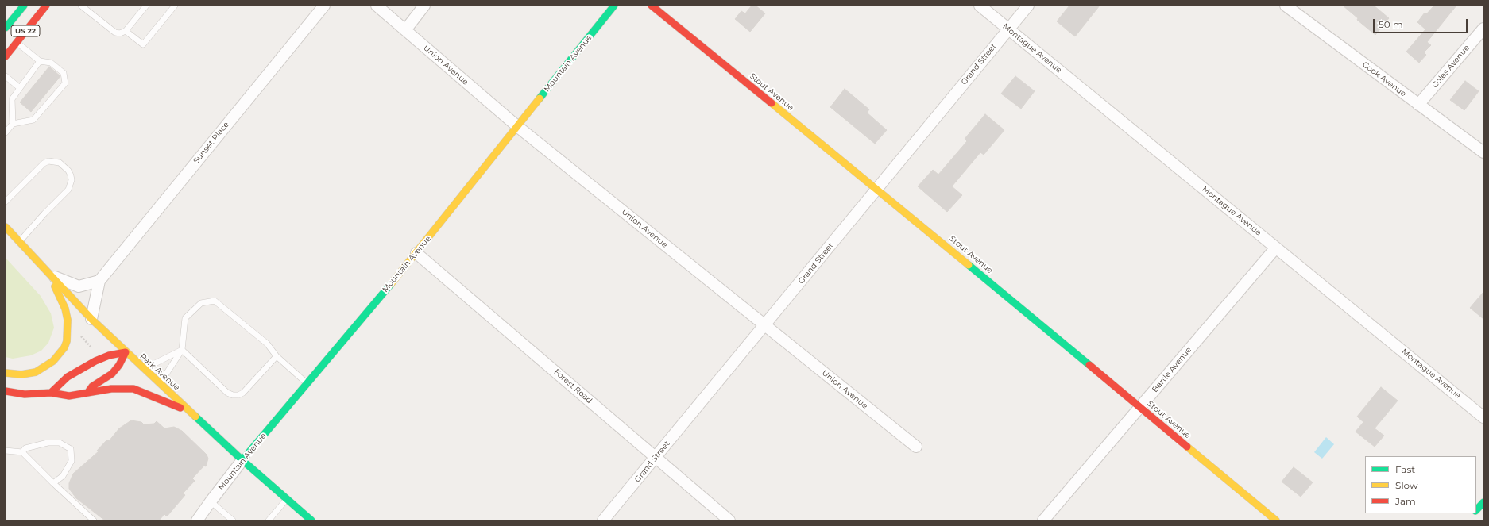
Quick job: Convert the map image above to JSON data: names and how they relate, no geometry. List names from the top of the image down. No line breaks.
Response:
{"streets":{"main road":["US 22","Mountain Avenue","Stout Avenue","Park Avenue"],"street":["Montague Avenue","Grand Street","Union Avenue","Coles Avenue","Cook Avenue","Sunset Place","Bartle Avenue","Forest Road"]},"crossings":[["Montague Avenue","Grand Street"],["Montague Avenue","Bartle Avenue"],["Mountain Avenue","Union Avenue"],["Mountain Avenue","Park Avenue"],["Mountain Avenue","Forest Road"],["Grand Street","Union Avenue"],["Grand Street","Stout Avenue"],["Grand Street","Forest Road"],["Coles Avenue","Cook Avenue"],["Stout Avenue","Bartle Avenue"],["Sunset Place","Park Avenue"]],"legend":["Fast","Slow","Jam"],"scale_bar":"50 m"}
